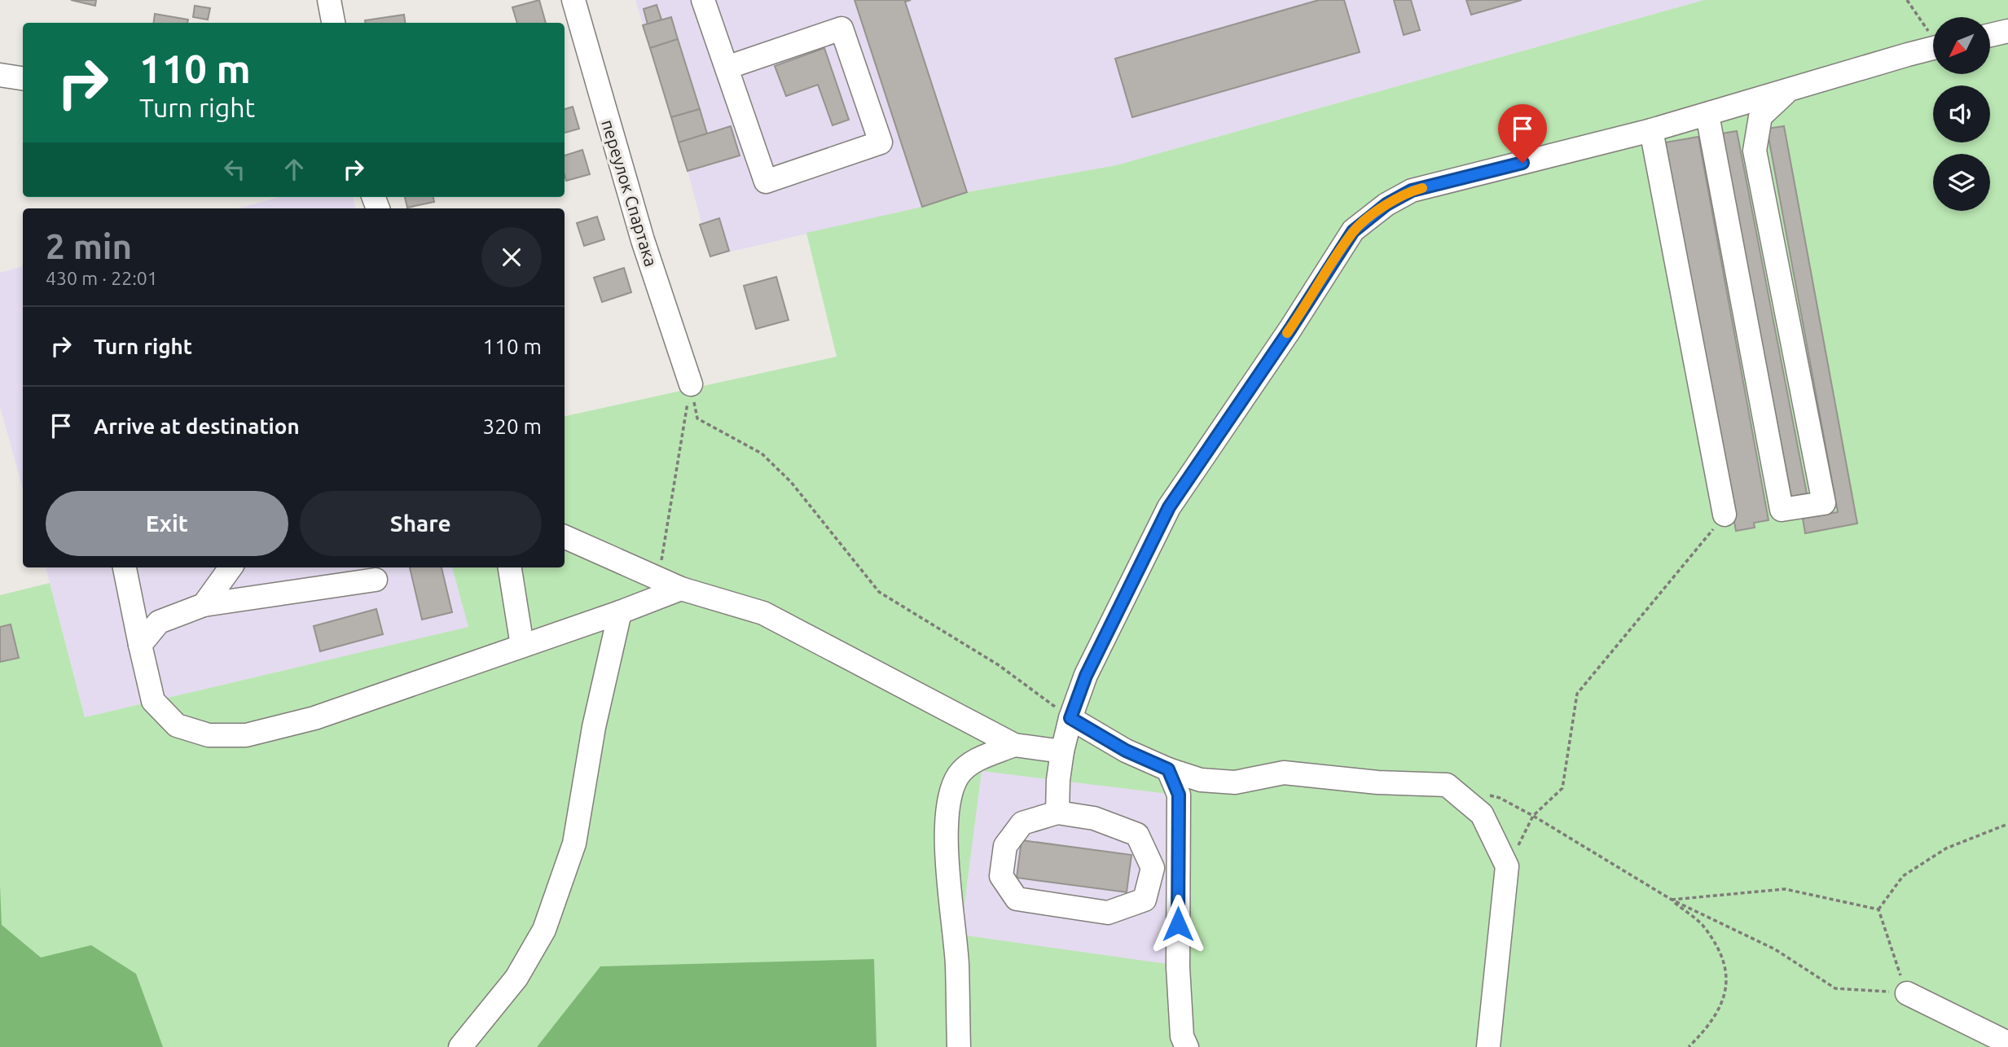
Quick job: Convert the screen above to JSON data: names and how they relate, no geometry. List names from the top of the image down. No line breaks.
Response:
{"streets":{"street":["переулок Спартака"]},"north":"bottom left","page":{"turn":["110 m","Turn right"],"heading":["2 min","430 m · 22:01"],"list":[{"name":"Turn right","value":"110 m"},{"name":"Arrive at destination","value":"320 m"}],"buttons":["Exit","Share"]}}
